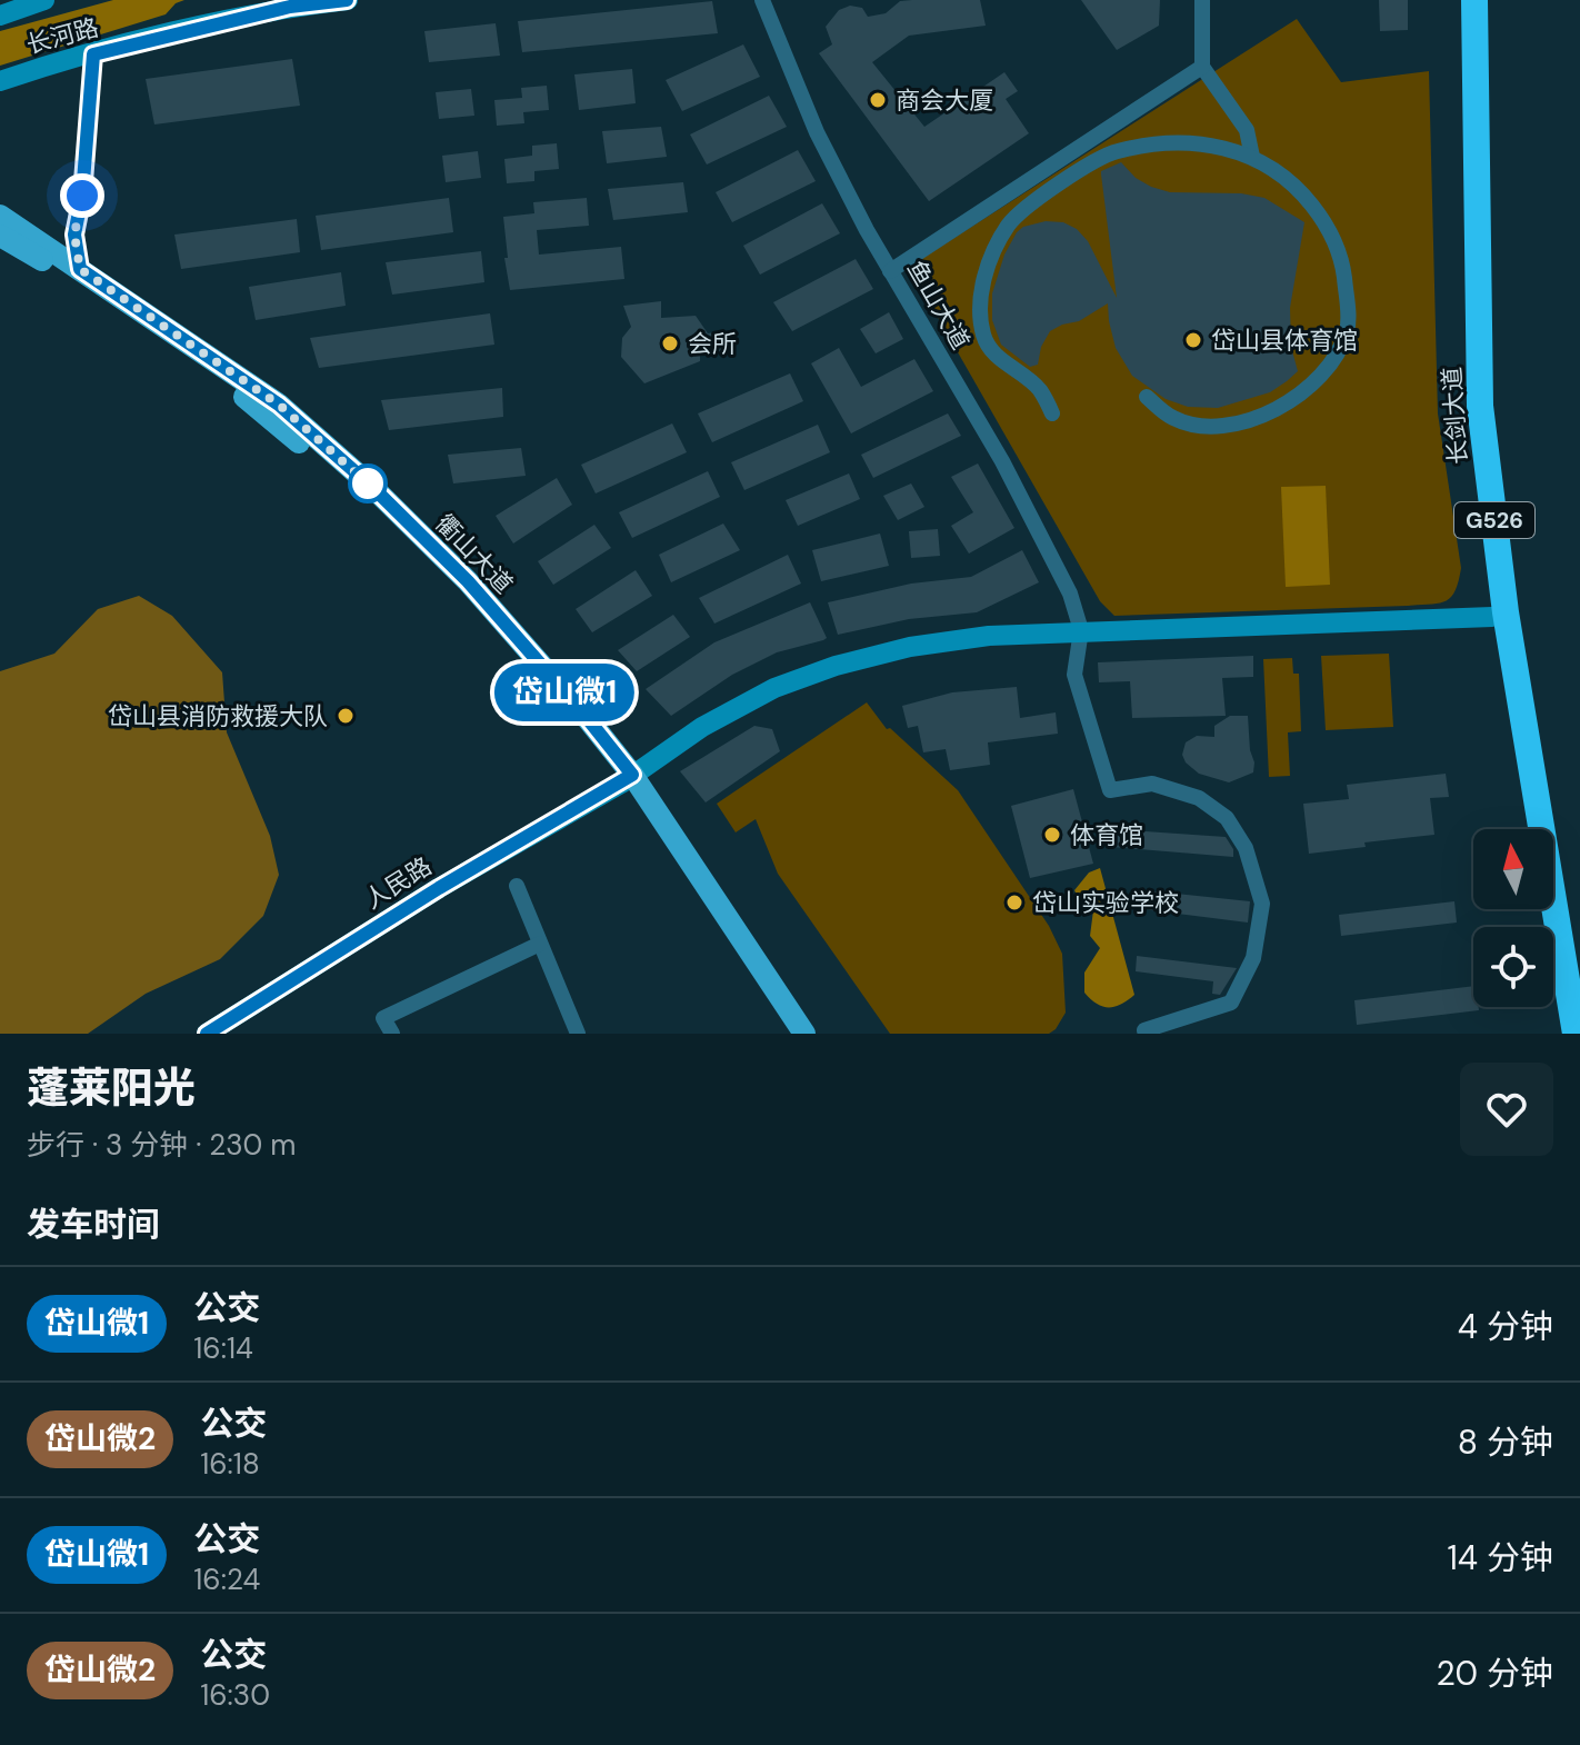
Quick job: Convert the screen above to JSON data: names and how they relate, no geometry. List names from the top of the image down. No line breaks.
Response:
{"streets":{"highway":["长剑大道","G526"],"main road":["衢山大道"],"street":["长河路","鱼山大道","人民路"]},"crossings":[["鱼山大道","人民路"],["长剑大道","人民路"],["衢山大道","人民路"]],"places":["商会大厦","岱山县体育馆","会所","岱山县消防救援大队","体育馆","岱山实验学校"],"lines":["bus line 岱山微1"],"north":"top","page":{"on_map":"岱山微1","heading":[["蓬莱阳光","步行 · 3 分钟 · 230 m"],"发车时间"],"list":[{"mark":"岱山微1","name":"公交","note":"16:14","value":"4 分钟"},{"mark":"岱山微2","name":"公交","note":"16:18","value":"8 分钟"},{"mark":"岱山微1","name":"公交","note":"16:24","value":"14 分钟"},{"mark":"岱山微2","name":"公交","note":"16:30","value":"20 分钟"}]}}
